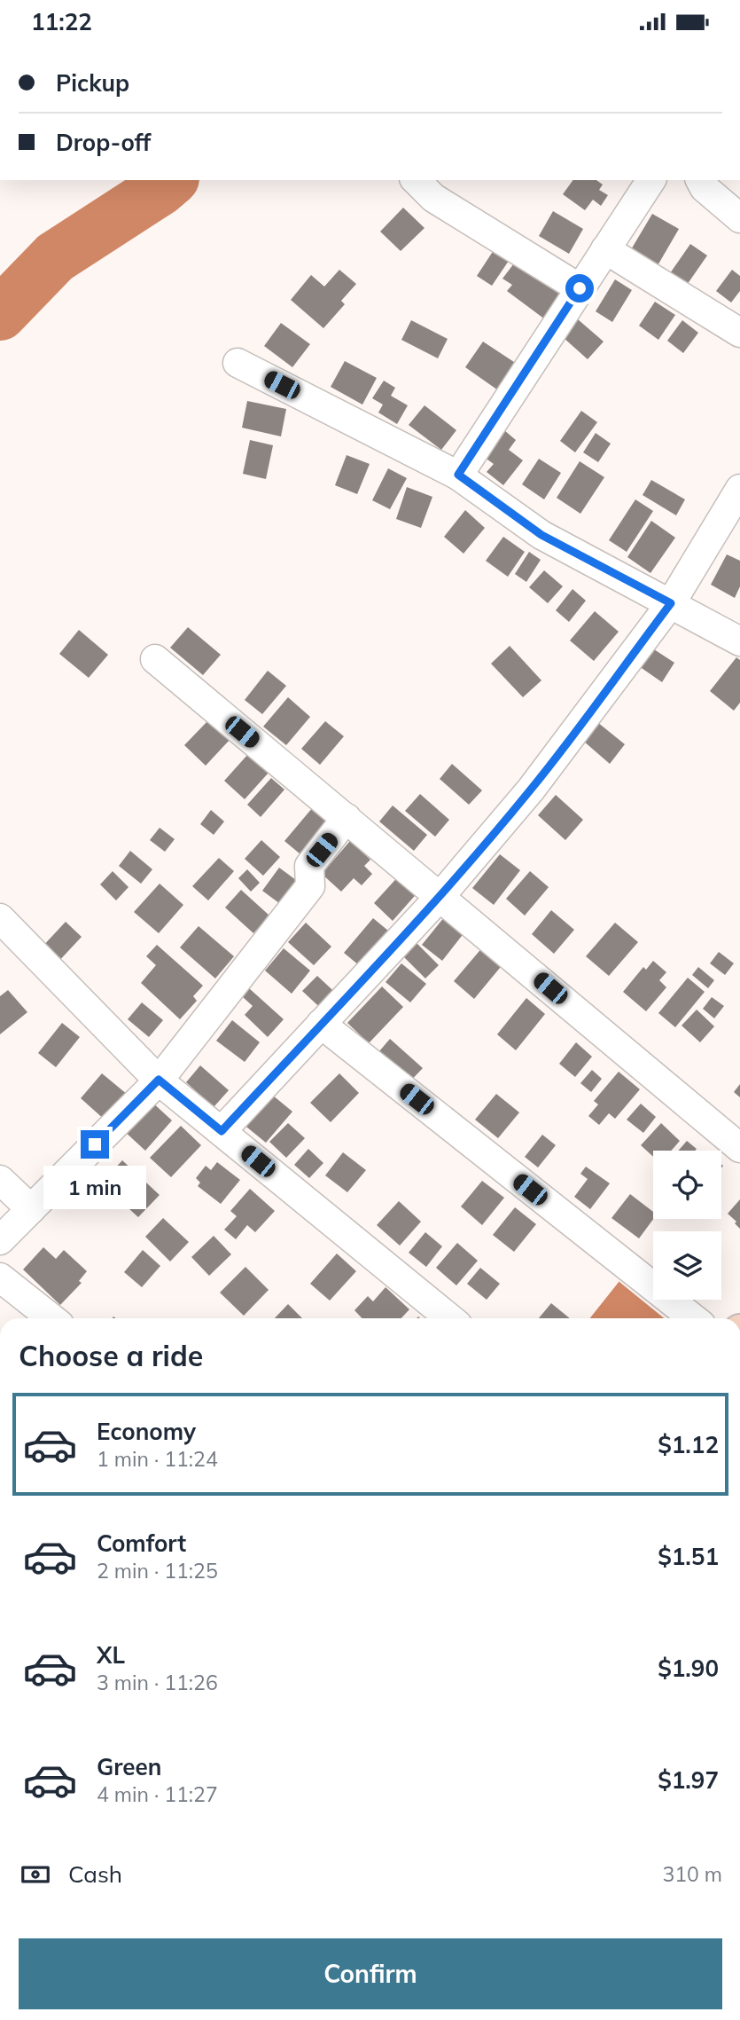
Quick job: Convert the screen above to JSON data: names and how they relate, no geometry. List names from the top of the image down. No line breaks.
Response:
{"page":{"status":"11:22","banner":["Pickup","Drop-off"],"bubble":"1 min","heading":"Choose a ride","list":[{"name":"Economy","note":"1 min · 11:24","value":"$1.12"},{"name":"Comfort","note":"2 min · 11:25","value":"$1.51"},{"name":"XL","note":"3 min · 11:26","value":"$1.90"},{"name":"Green","note":"4 min · 11:27","value":"$1.97"}],"pay":["Cash","310 m"],"buttons":"Confirm"}}
